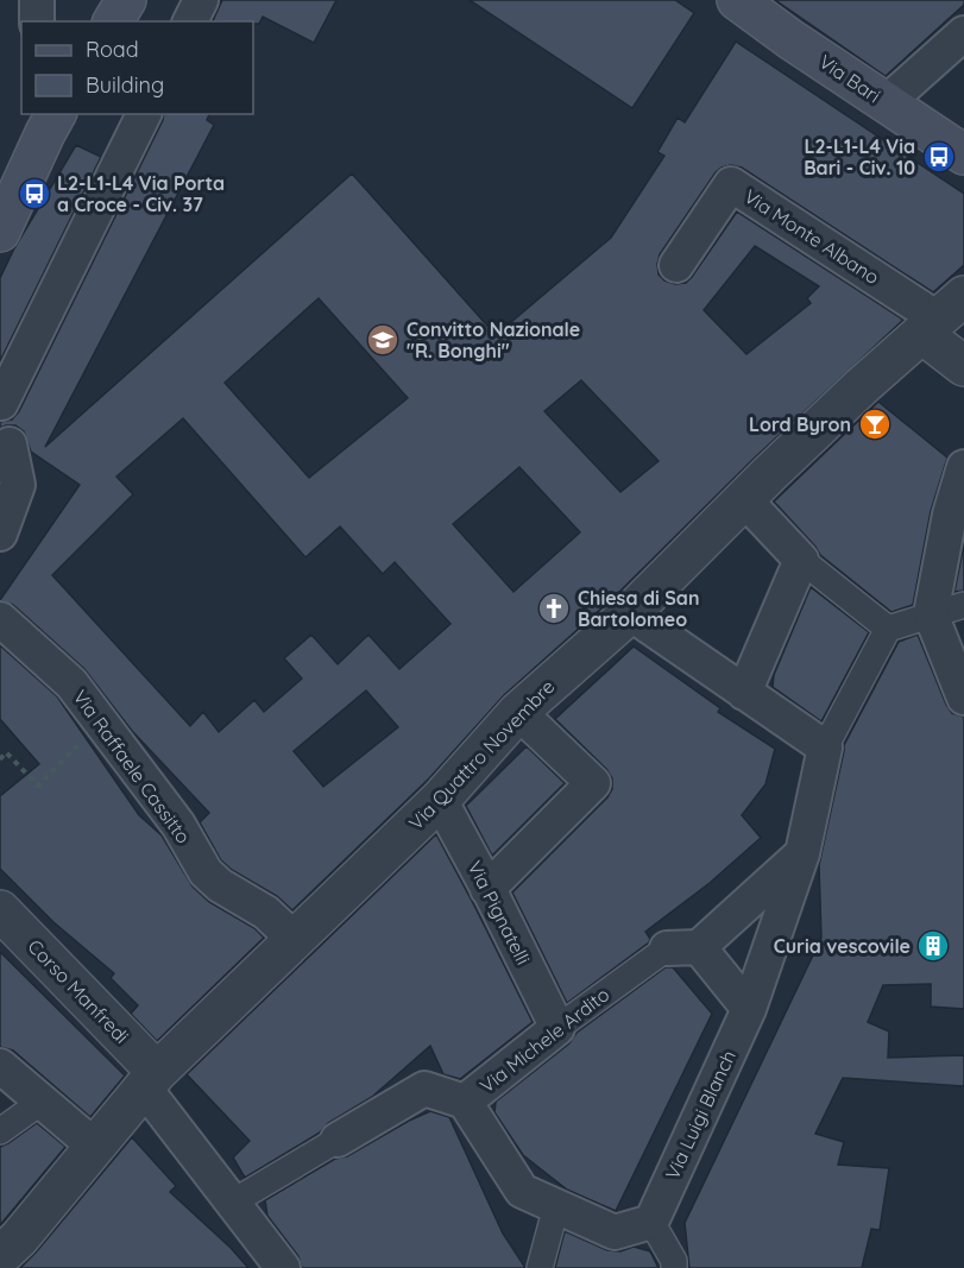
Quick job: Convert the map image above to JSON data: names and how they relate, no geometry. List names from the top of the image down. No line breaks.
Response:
{"streets":{"main road":["Via Bari"],"street":["Via Monte Albano","Via Quattro Novembre","Via Raffaele Cassitto","Via Pignatelli","Corso Manfredi","Via Michele Ardito","Via Luigi Blanch"]},"crossings":[["Via Monte Albano","Via Quattro Novembre"],["Via Quattro Novembre","Via Raffaele Cassitto"],["Via Quattro Novembre","Via Pignatelli"],["Via Quattro Novembre","Corso Manfredi"],["Via Pignatelli","Via Michele Ardito"]],"places":{"bus stop":["L2-L1-L4 Via Bari - Civ. 10","L2-L1-L4 Via Porta a Croce - Civ. 37"],"school or university":["Convitto Nazionale \"R. Bonghi\""],"bar":["Lord Byron"],"church":["Chiesa di San Bartolomeo"],"building":["Curia vescovile"]},"legend":["Road","Building"]}
